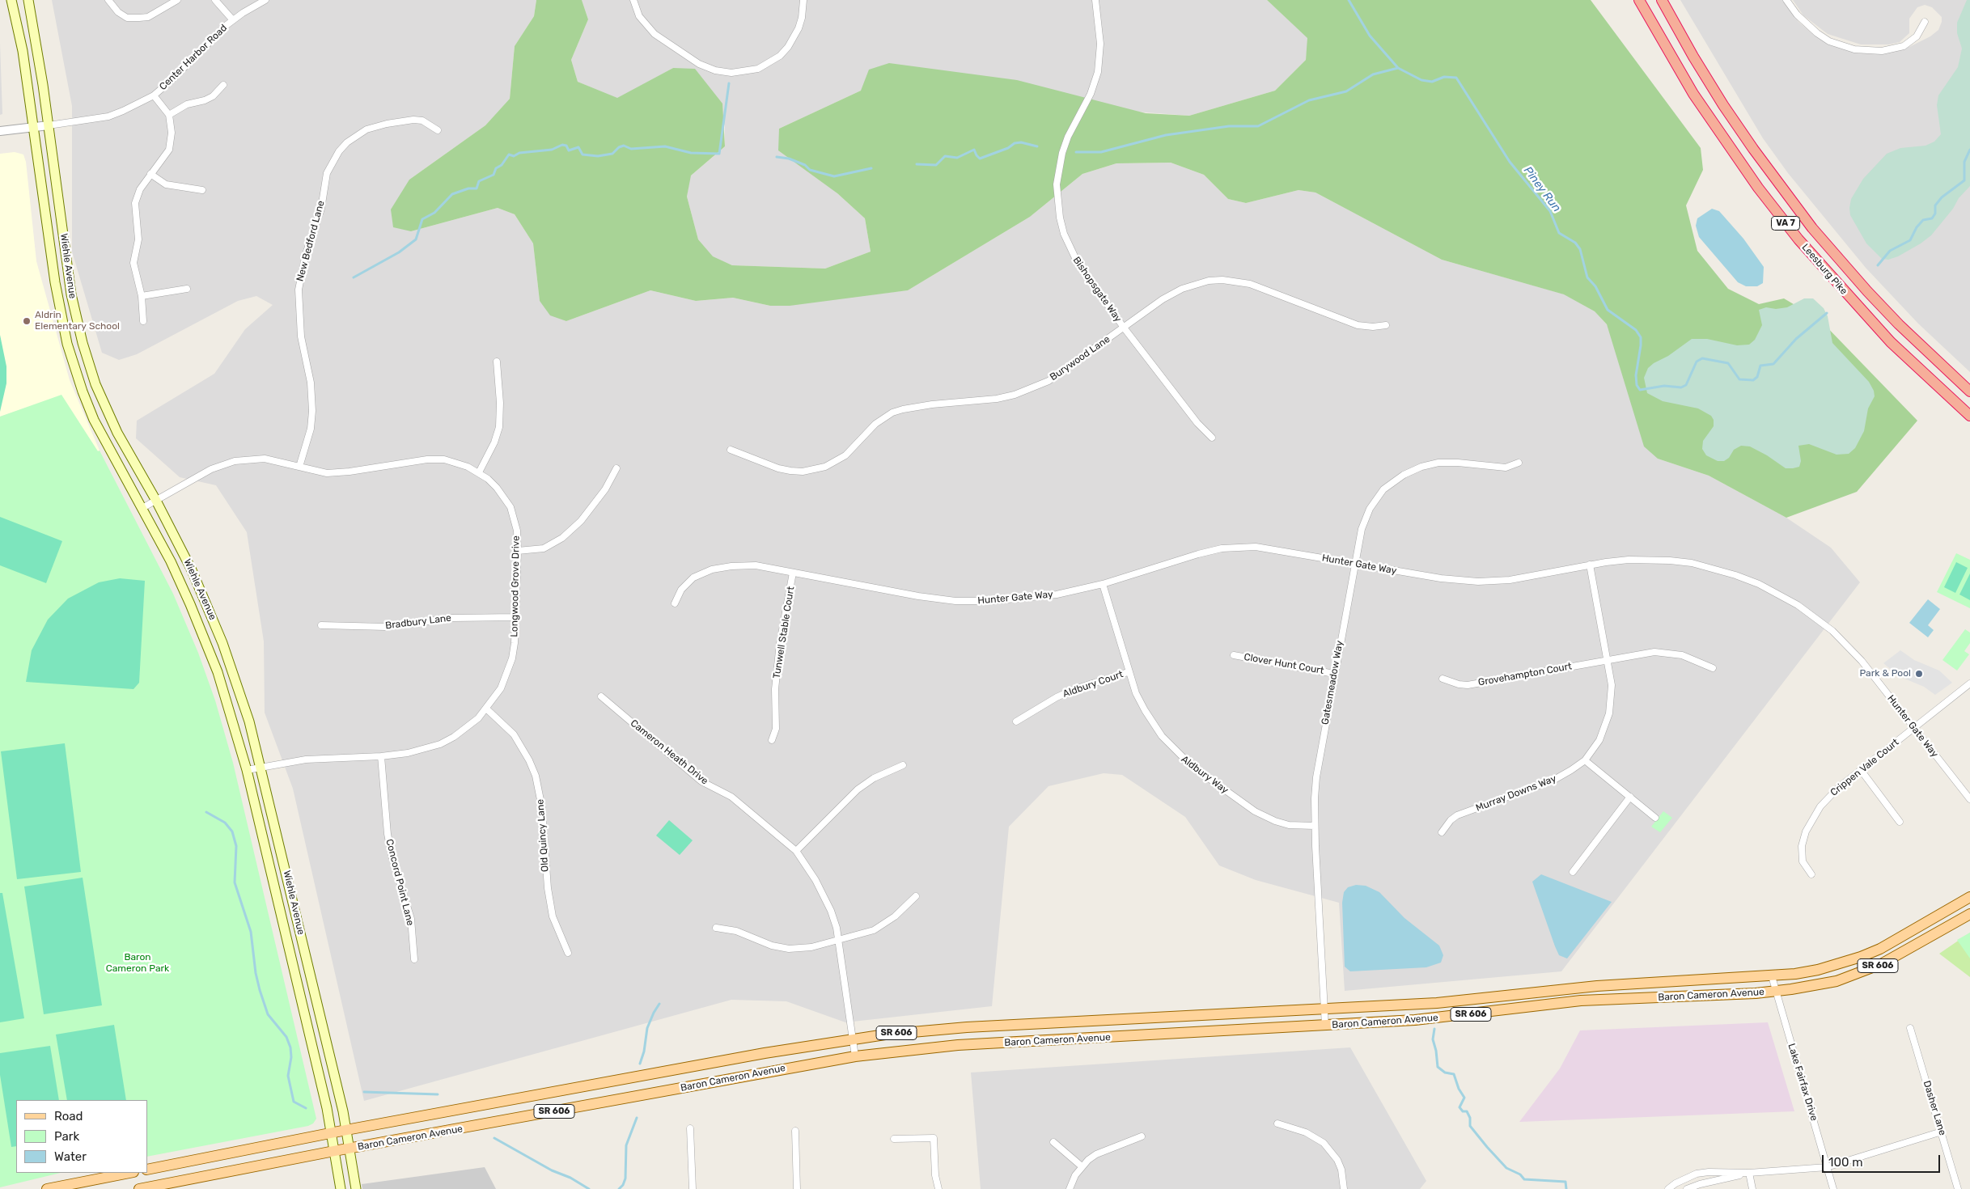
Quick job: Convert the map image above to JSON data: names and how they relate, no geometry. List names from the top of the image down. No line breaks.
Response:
{"streets":{"highway":["VA 7","Leesburg Pike"],"main road":["Wiehle Avenue","SR 606","Baron Cameron Avenue"],"street":["Center Harbor Road","New Bedford Lane","Bishopsgate Way","Burywood Lane","Hunter Gate Way","Longwood Grove Drive","Bradbury Lane","Tunwell Stable Court","Clover Hunt Court","Grovehampton Court","Gatesmeadow Way","Aldbury Court","Cameron Heath Drive","Crippen Vale Court","Aldbury Way","Murray Downs Way","Old Quincy Lane","Concord Point Lane","Lake Fairfax Drive","Dasher Lane"]},"crossings":[["Center Harbor Road","Wiehle Avenue"],["New Bedford Lane","Longwood Grove Drive"],["Wiehle Avenue","Longwood Grove Drive"],["Wiehle Avenue","Baron Cameron Avenue"],["Bishopsgate Way","Burywood Lane"],["Hunter Gate Way","Tunwell Stable Court"],["Hunter Gate Way","Gatesmeadow Way"],["Hunter Gate Way","Crippen Vale Court"],["Hunter Gate Way","Aldbury Way"],["Hunter Gate Way","Murray Downs Way"],["Longwood Grove Drive","Bradbury Lane"],["Longwood Grove Drive","Old Quincy Lane"],["Longwood Grove Drive","Concord Point Lane"],["Clover Hunt Court","Gatesmeadow Way"],["Grovehampton Court","Murray Downs Way"],["Gatesmeadow Way","Aldbury Way"],["Gatesmeadow Way","Baron Cameron Avenue"],["Aldbury Court","Aldbury Way"],["Cameron Heath Drive","Baron Cameron Avenue"],["Baron Cameron Avenue","Lake Fairfax Drive"]],"water":["Piney Run"],"parks":["Baron Cameron Park"],"places":["Aldrin Elementary School","Park & Pool"],"legend":["Road","Park","Water"],"scale_bar":"100 m"}
